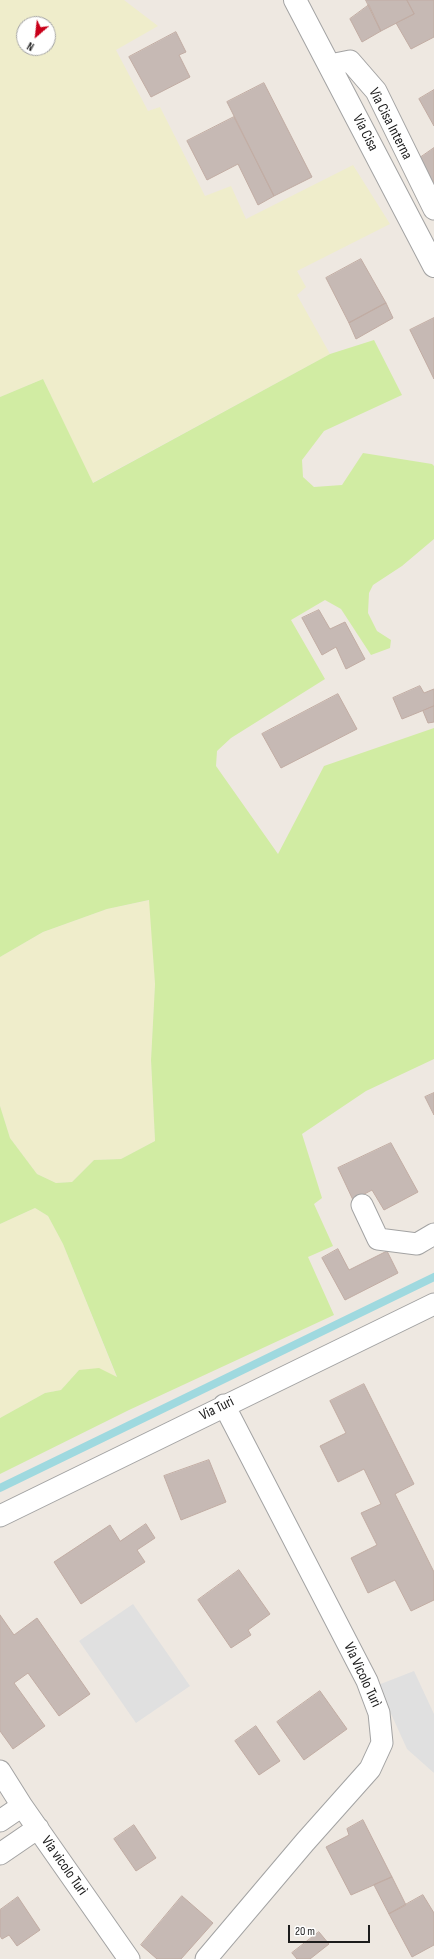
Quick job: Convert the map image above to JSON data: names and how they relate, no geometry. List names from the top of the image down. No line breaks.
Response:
{"streets":{"street":["Via Cisa Interna","Via Cisa","Via Turi","Via Vicolo Turì","Via vicolo Turì"]},"crossings":[["Via Cisa Interna","Via Cisa"],["Via Turi","Via Vicolo Turì"]],"scale_bar":"20 m","north":"bottom left"}
